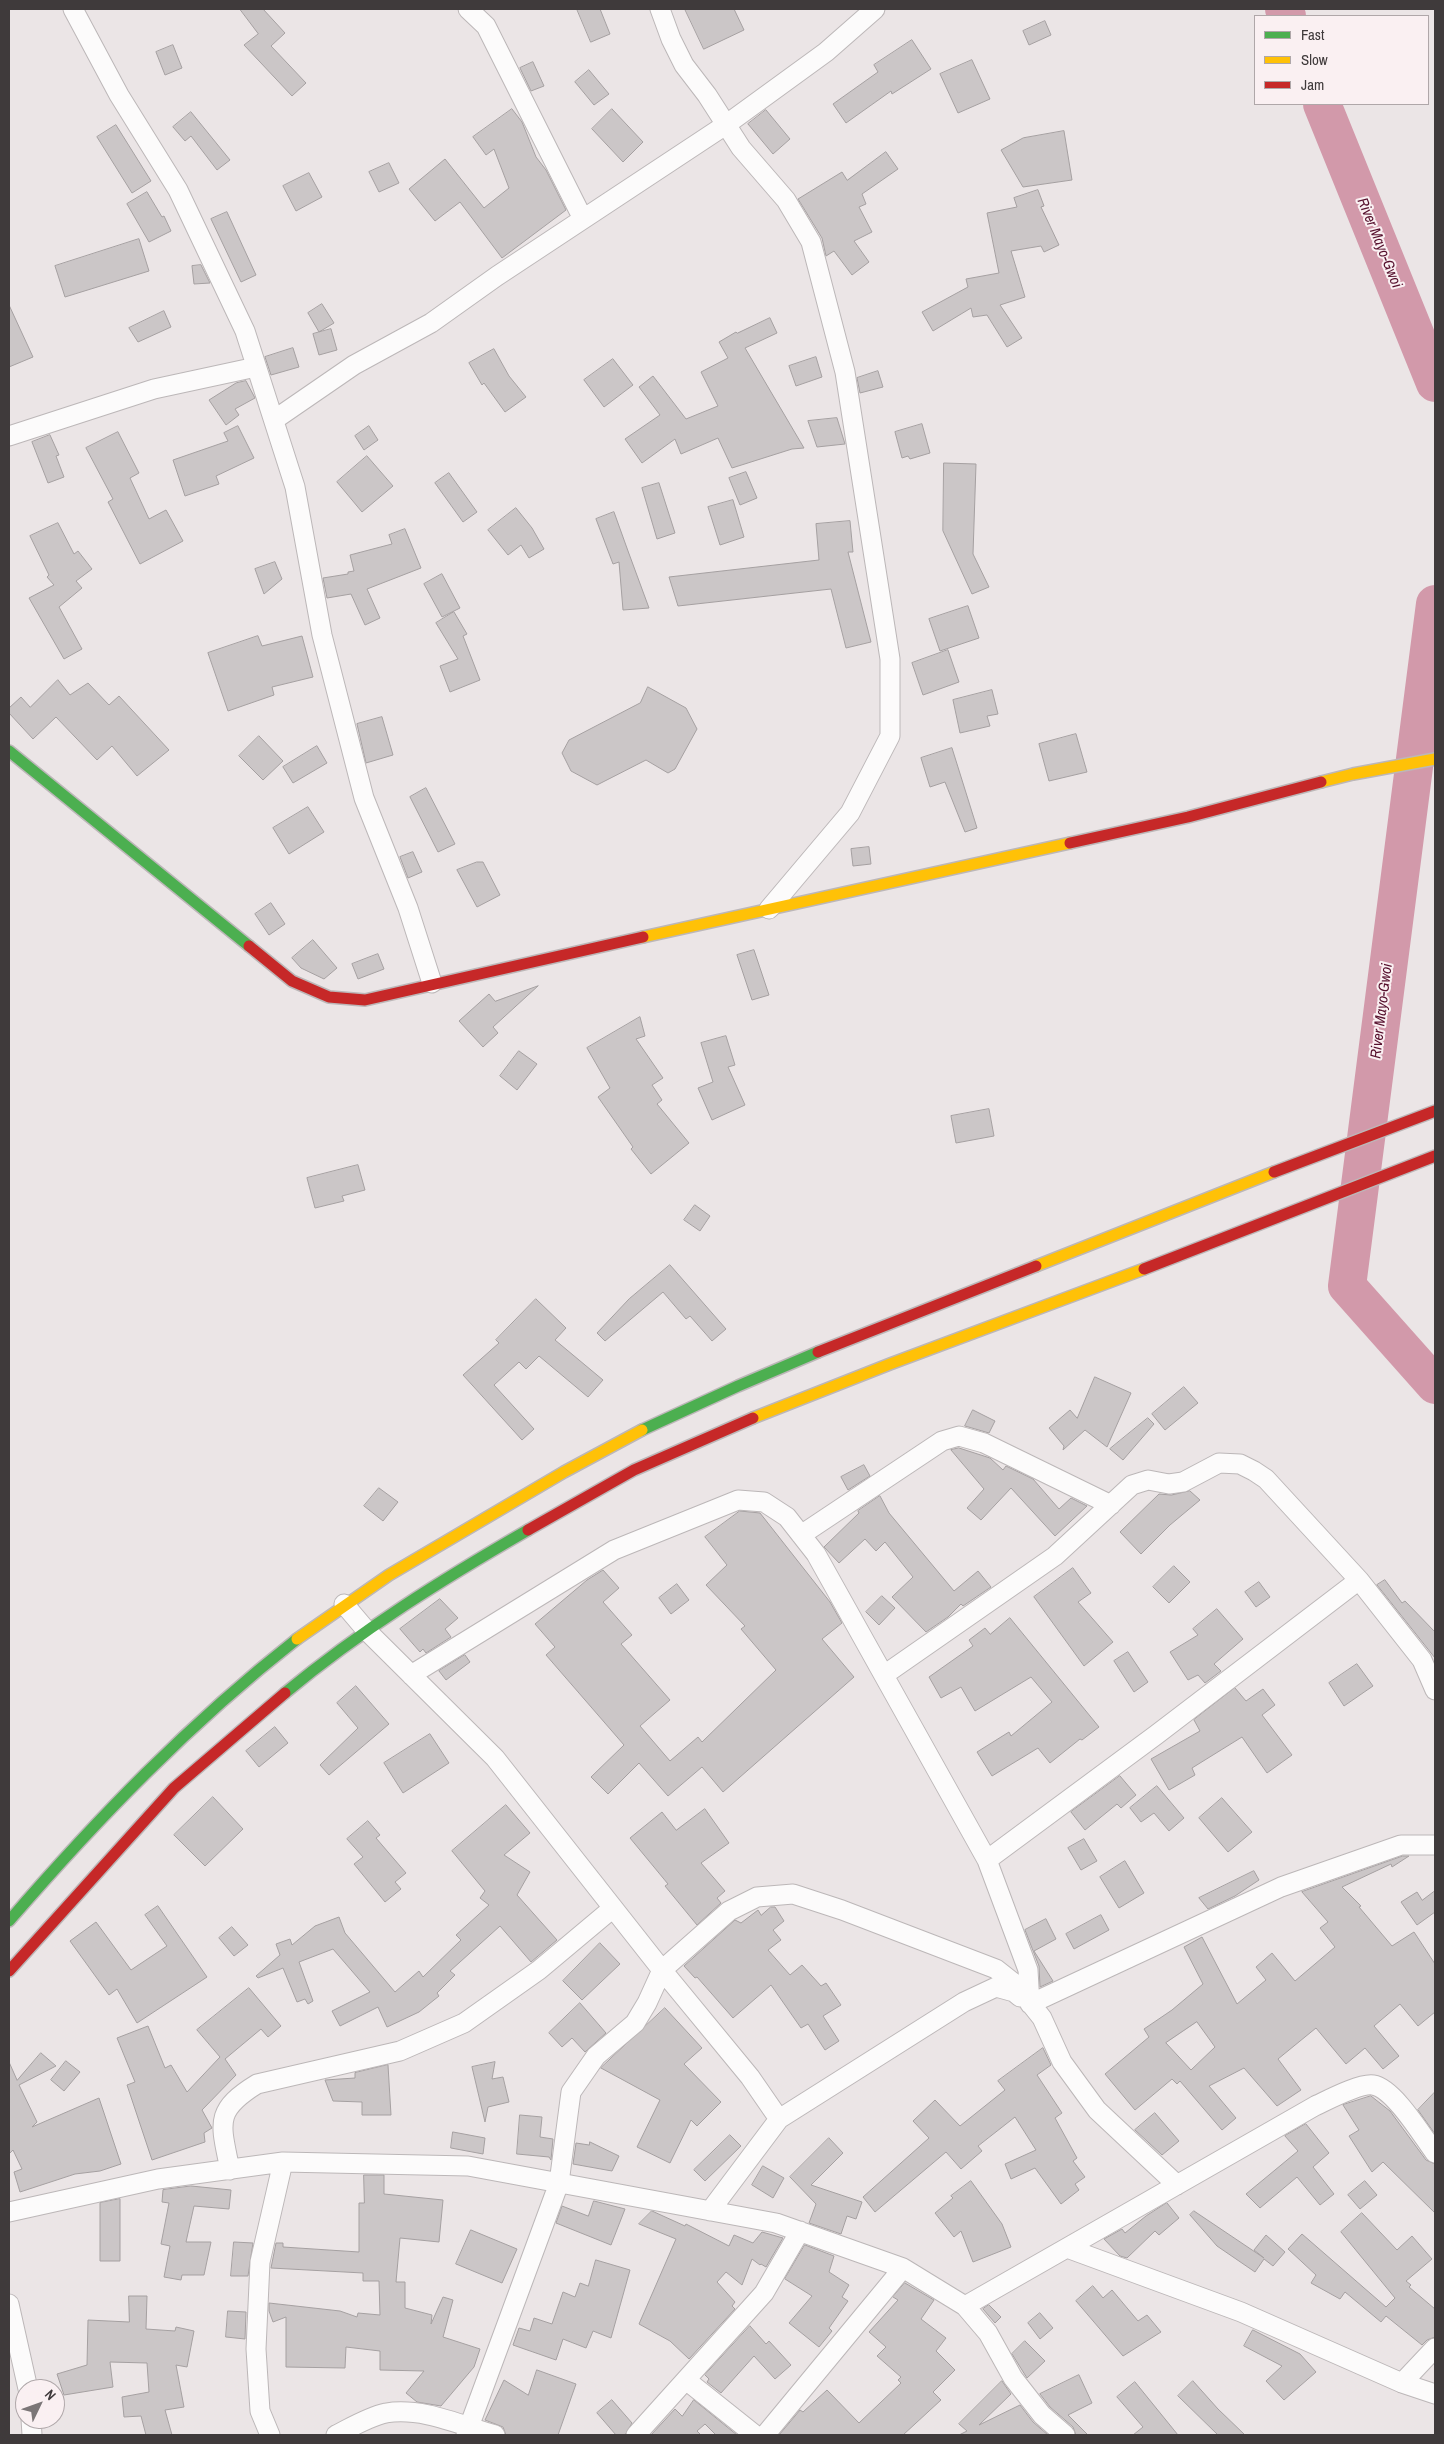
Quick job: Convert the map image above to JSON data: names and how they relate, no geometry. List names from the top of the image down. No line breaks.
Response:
{"water":["River Mayo-Gwoi"],"legend":["Fast","Slow","Jam"],"north":"top right"}
